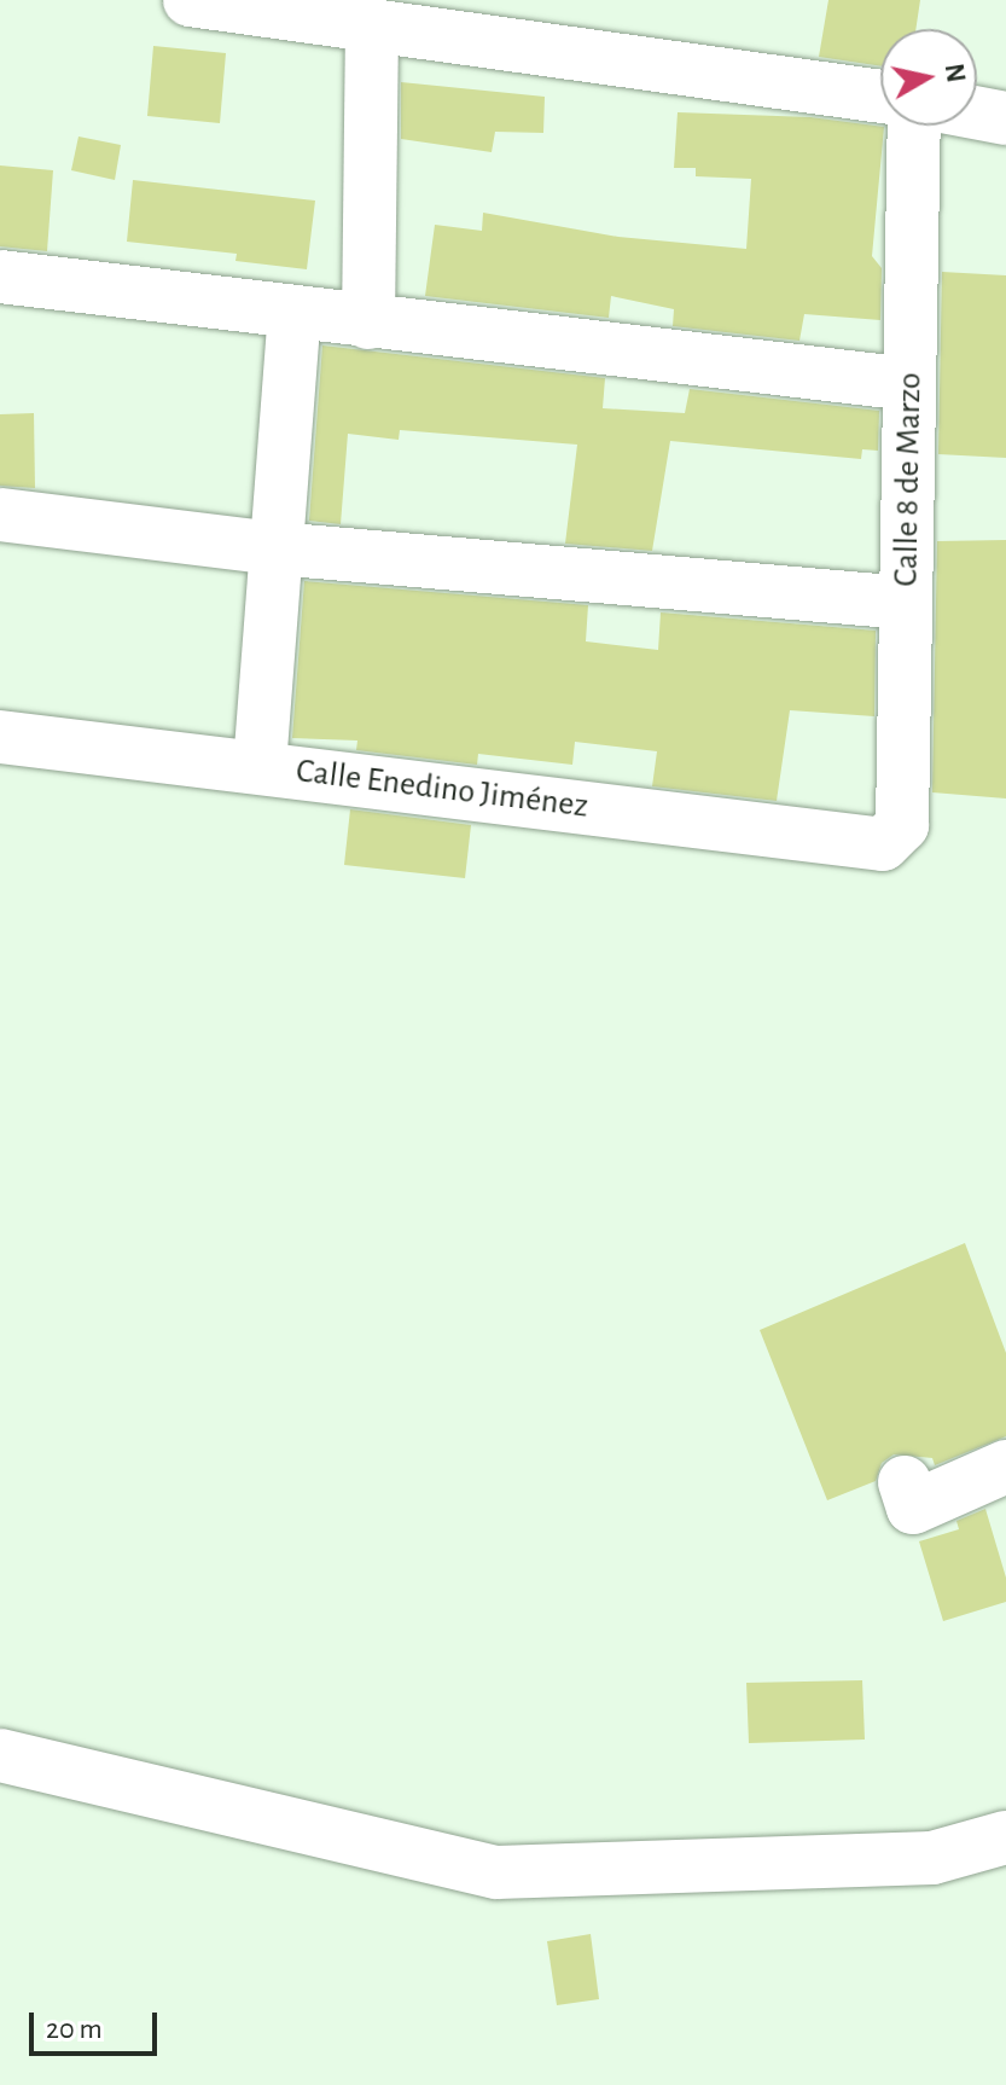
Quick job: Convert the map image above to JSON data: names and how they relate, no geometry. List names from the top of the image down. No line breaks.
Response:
{"streets":{"street":["Calle 8 de Marzo","Calle Enedino Jiménez"]},"crossings":[["Calle 8 de Marzo","Calle Enedino Jiménez"]],"scale_bar":"20 m","north":"right"}
